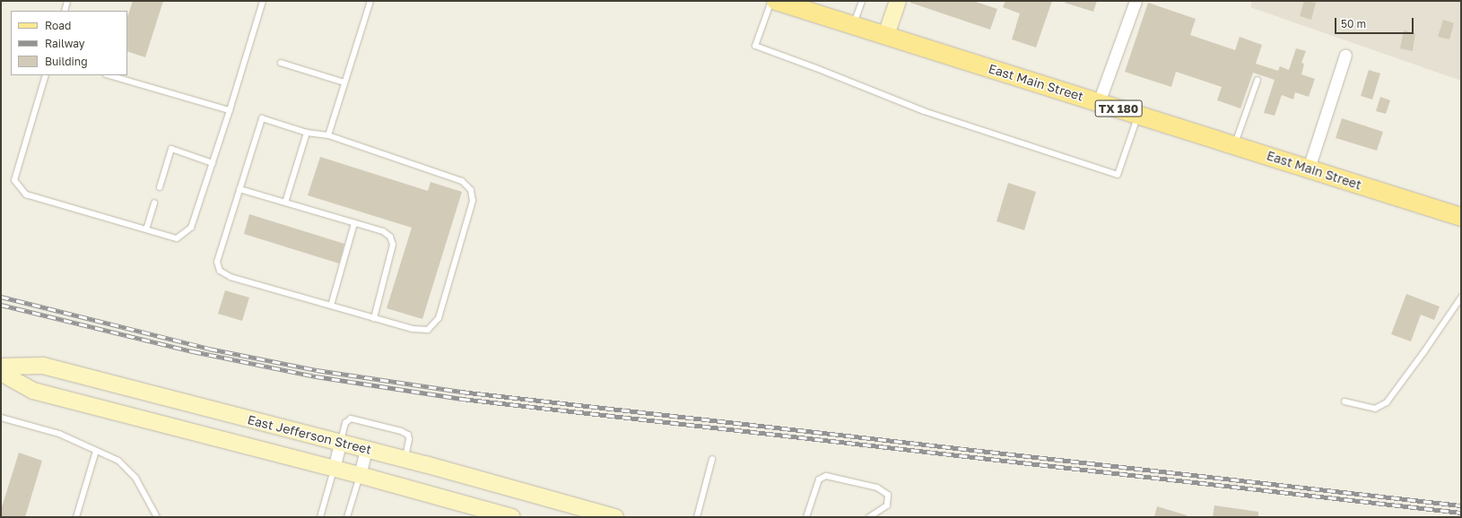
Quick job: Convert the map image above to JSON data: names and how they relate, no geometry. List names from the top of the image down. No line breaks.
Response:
{"streets":{"main road":["East Main Street","TX 180","East Jefferson Street"]},"legend":["Road","Railway","Building"],"scale_bar":"50 m"}
